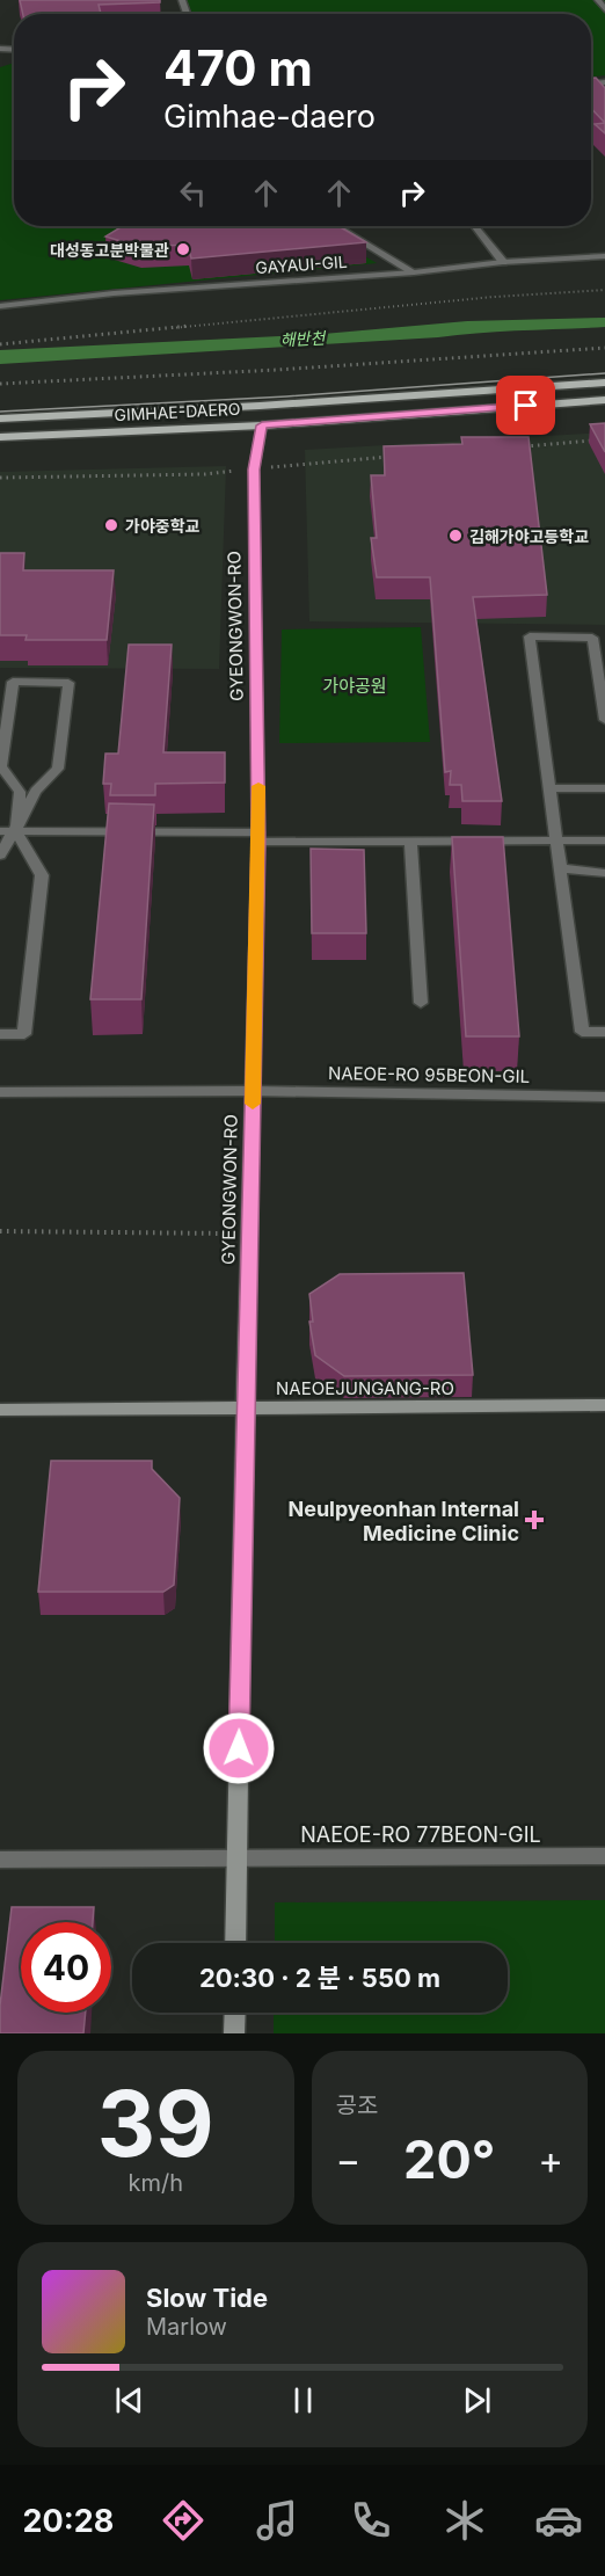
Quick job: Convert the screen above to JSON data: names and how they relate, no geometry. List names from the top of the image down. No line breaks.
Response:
{"streets":{"main road":["GIMHAE-DAERO"],"street":["GAYAUI-GIL","GYEONGWON-RO","NAEOE-RO 95BEON-GIL","NAEOEJUNGANG-RO","NAEOE-RO 77BEON-GIL"]},"crossings":[["GIMHAE-DAERO","GYEONGWON-RO"],["GYEONGWON-RO","NAEOE-RO 95BEON-GIL"],["GYEONGWON-RO","NAEOEJUNGANG-RO"],["GYEONGWON-RO","NAEOE-RO 77BEON-GIL"]],"water":["해반천"],"parks":["가야공원"],"places":{"other":["대성동고분박물관","가야중학교","김해가야고등학교"],"health":["Neulpyeonhan Internal Medicine Clinic"]},"page":{"turn":["470 m","Gimhae-daero"],"limit":"40","trip":"20:30 · 2 분 · 550 m","tile":[["39","km/h"],"공조"],"heat":["−","20°","+"],"song":["Slow Tide","Marlow"],"tabs":"20:28"}}
